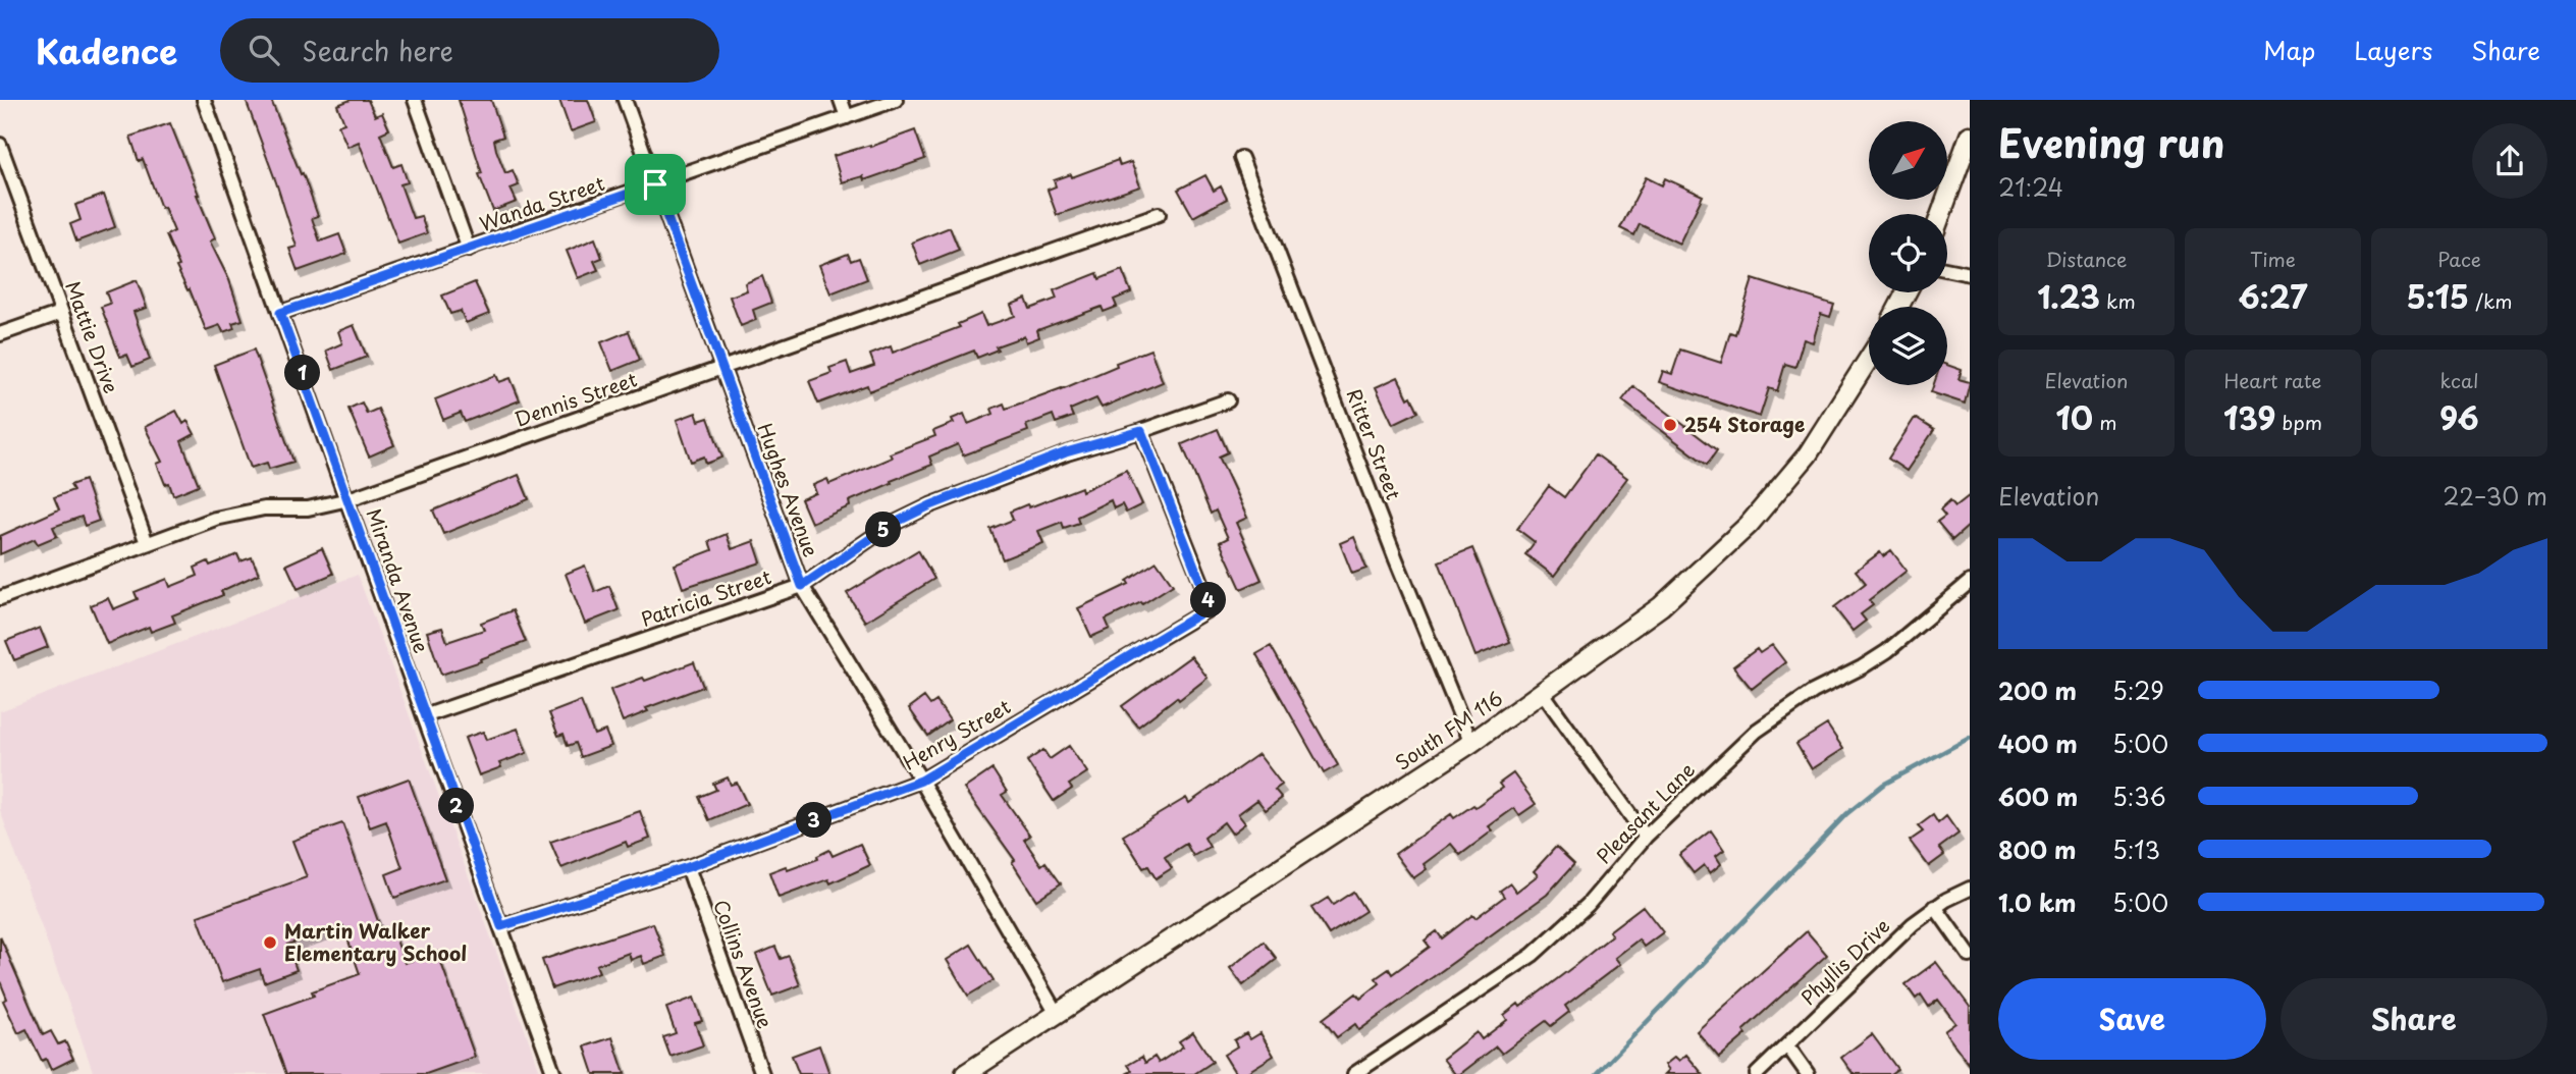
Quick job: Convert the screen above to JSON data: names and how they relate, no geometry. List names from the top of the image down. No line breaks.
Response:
{"streets":{"main road":["South FM 116"],"street":["Wanda Street","Mattie Drive","Dennis Street","Ritter Street","Hughes Avenue","Miranda Avenue","Patricia Street","Henry Street","Pleasant Lane","Phyllis Drive","Collins Avenue"]},"crossings":[["Wanda Street","Hughes Avenue"],["Wanda Street","Miranda Avenue"],["Mattie Drive","Dennis Street"],["Dennis Street","Hughes Avenue"],["Dennis Street","Miranda Avenue"],["Ritter Street","South FM 116"],["Hughes Avenue","Patricia Street"],["Hughes Avenue","South FM 116"],["Hughes Avenue","Henry Street"],["Miranda Avenue","Patricia Street"],["Miranda Avenue","Henry Street"],["Patricia Street","Henry Street"],["Henry Street","Collins Avenue"]],"places":["254 Storage","Martin Walker Elementary School"],"north":"top right","page":{"header":"Kadence","search":"Search here","nav":["Map","Layers","Share"],"heading":["Evening run","21:24"],"stats":[["Distance","1.23 km"],["Time","6:27"],["Pace","5:15 /km"],["Elevation","10 m"],["Heart rate","139 bpm"],["kcal","96"]],"pins":["1","5","4","2","3"],"chart":["Elevation","22–30 m"],"list":[{"name":"200 m","note":"5:29"},{"name":"400 m","note":"5:00"},{"name":"600 m","note":"5:36"},{"name":"800 m","note":"5:13"},{"name":"1.0 km","note":"5:00"}],"buttons":["Save","Share"]}}
